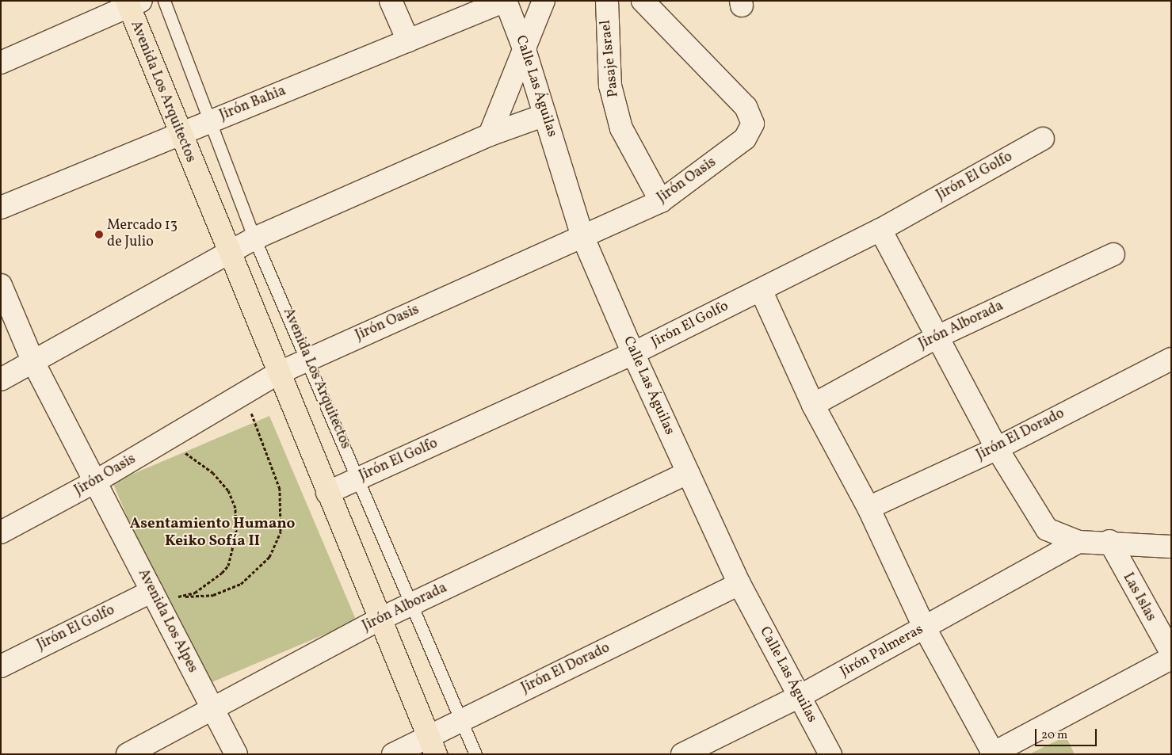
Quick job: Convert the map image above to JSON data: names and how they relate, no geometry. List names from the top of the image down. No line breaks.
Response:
{"streets":{"main road":["Avenida Los Arquitectos"],"street":["Pasaje Israel","Calle Las Águilas","Jirón Bahia","Jirón El Golfo","Jirón Oasis","Jirón Alborada","Jirón El Dorado","Las Islas","Avenida Los Alpes","Jirón Palmeras"]},"crossings":[["Pasaje Israel","Jirón Oasis"],["Calle Las Águilas","Jirón Bahia"],["Calle Las Águilas","Jirón El Golfo"],["Calle Las Águilas","Jirón Oasis"],["Calle Las Águilas","Jirón Alborada"],["Calle Las Águilas","Jirón El Dorado"],["Calle Las Águilas","Jirón Palmeras"],["Avenida Los Arquitectos","Jirón Bahia"],["Avenida Los Arquitectos","Jirón El Golfo"],["Avenida Los Arquitectos","Jirón Oasis"],["Avenida Los Arquitectos","Jirón Alborada"],["Avenida Los Arquitectos","Jirón El Dorado"],["Jirón El Golfo","Avenida Los Alpes"],["Jirón Oasis","Avenida Los Alpes"],["Jirón Alborada","Avenida Los Alpes"]],"districts":["Asentamiento Humano Keiko Sofía II"],"places":["Mercado 13 de Julio"],"scale_bar":"20 m"}
